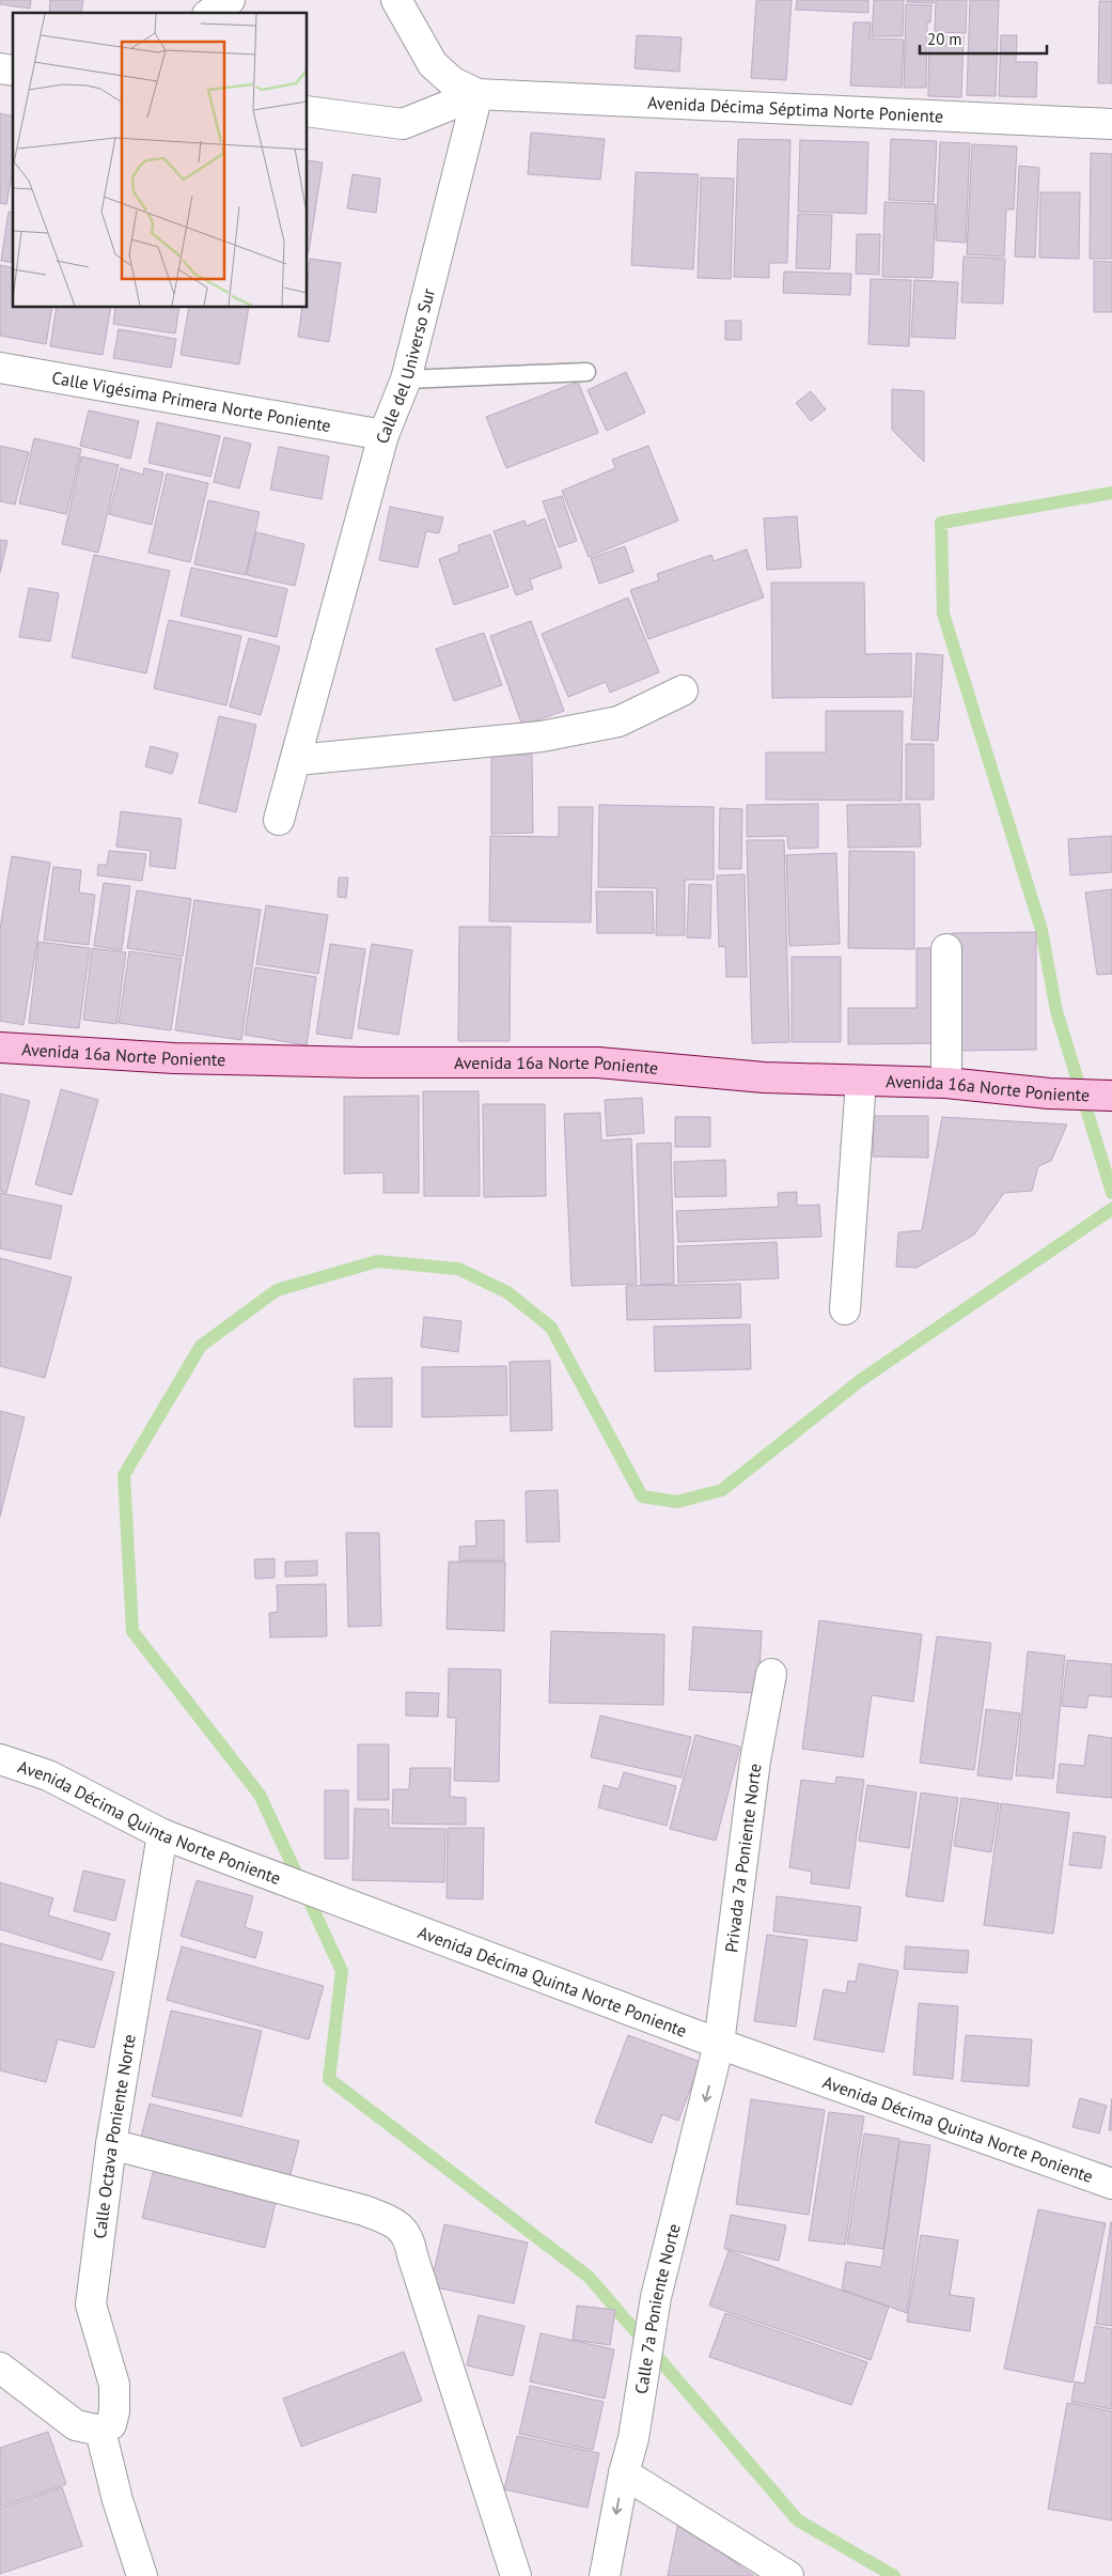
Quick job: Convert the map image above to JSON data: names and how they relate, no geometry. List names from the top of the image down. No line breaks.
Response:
{"streets":{"street":["Avenida Décima Séptima Norte Poniente","Calle del Universo Sur","Calle Vigésima Primera Norte Poniente","Avenida 16a Norte Poniente","Avenida Décima Quinta Norte Poniente","Privada 7a Poniente Norte","Calle Octava Poniente Norte","Calle 7a Poniente Norte"]},"crossings":[["Avenida Décima Séptima Norte Poniente","Calle del Universo Sur"],["Calle del Universo Sur","Calle Vigésima Primera Norte Poniente"],["Avenida Décima Quinta Norte Poniente","Privada 7a Poniente Norte"],["Avenida Décima Quinta Norte Poniente","Calle Octava Poniente Norte"],["Avenida Décima Quinta Norte Poniente","Calle 7a Poniente Norte"],["Privada 7a Poniente Norte","Calle 7a Poniente Norte"]],"one_way":["Calle 7a Poniente Norte"],"scale_bar":"20 m"}
